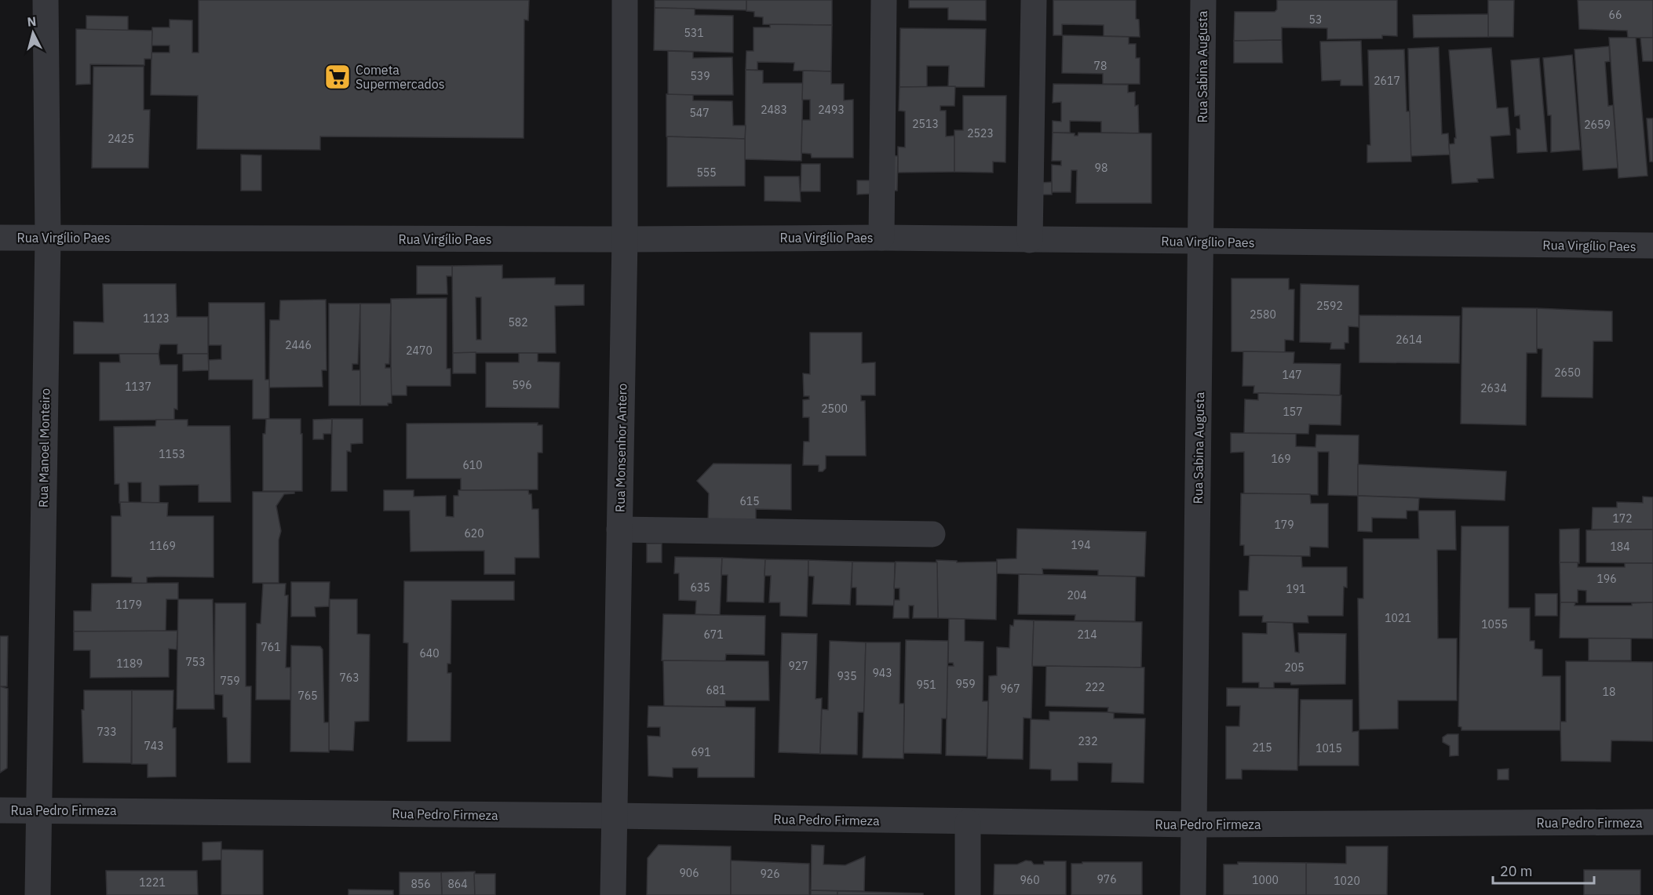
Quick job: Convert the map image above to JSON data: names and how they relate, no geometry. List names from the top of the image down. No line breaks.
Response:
{"streets":{"street":["Rua Sabina Augusta","Rua Virgílio Paes","Rua Manoel Monteiro","Rua Monsenhor Antero","Rua Pedro Firmeza"]},"crossings":[["Rua Sabina Augusta","Rua Virgílio Paes"],["Rua Sabina Augusta","Rua Pedro Firmeza"],["Rua Virgílio Paes","Rua Manoel Monteiro"],["Rua Virgílio Paes","Rua Monsenhor Antero"],["Rua Manoel Monteiro","Rua Pedro Firmeza"],["Rua Monsenhor Antero","Rua Pedro Firmeza"]],"places":{"supermarket":["Cometa Supermercados"]},"house_numbers":["66","53","531","78","539","2617","2483","2493","547","2513","2659","2523","2425","98","555","2592","2580","1123","582","2614","2446","2470","2650","147","596","1137","2634","2500","157","1153","169","610","615","172","179","620","194","1169","184","196","635","191","204","1179","1021","1055","671","214","761","640","753","1189","927","205","943","935","763","759","959","951","222","967","681","18","765","733","232","743","215","1015","691","906","926","976","960","1000","1020","1221","856","864"],"scale_bar":"20 m","north":"top"}
